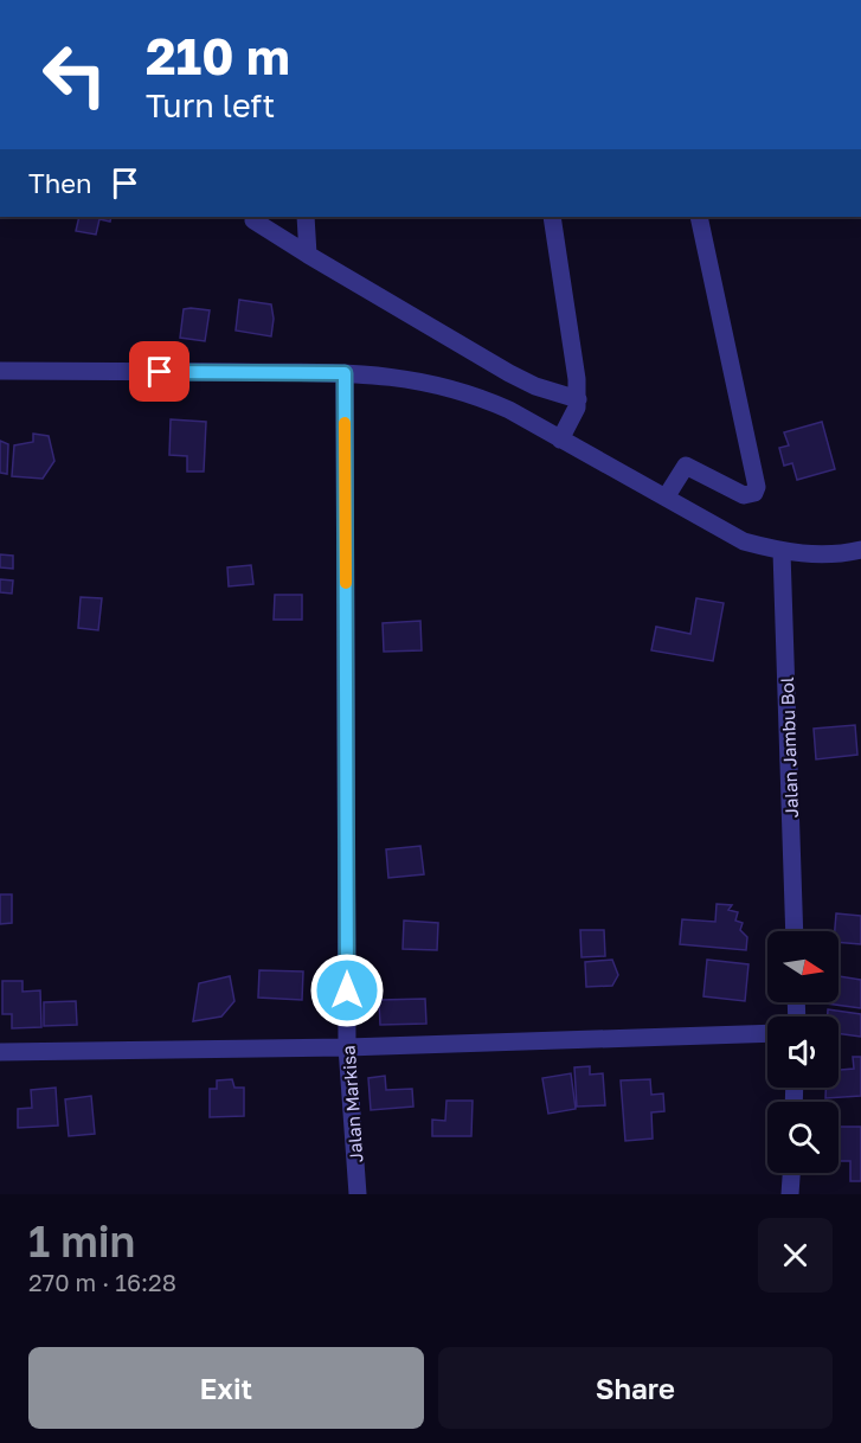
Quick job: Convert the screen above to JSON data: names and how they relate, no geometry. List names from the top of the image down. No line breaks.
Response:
{"streets":{"street":["Jalan Jambu Bol","Jalan Markisa"]},"north":"right","page":{"turn":["210 m","Turn left"],"then":"Then","heading":["1 min","270 m · 16:28"],"buttons":["Exit","Share"]}}
